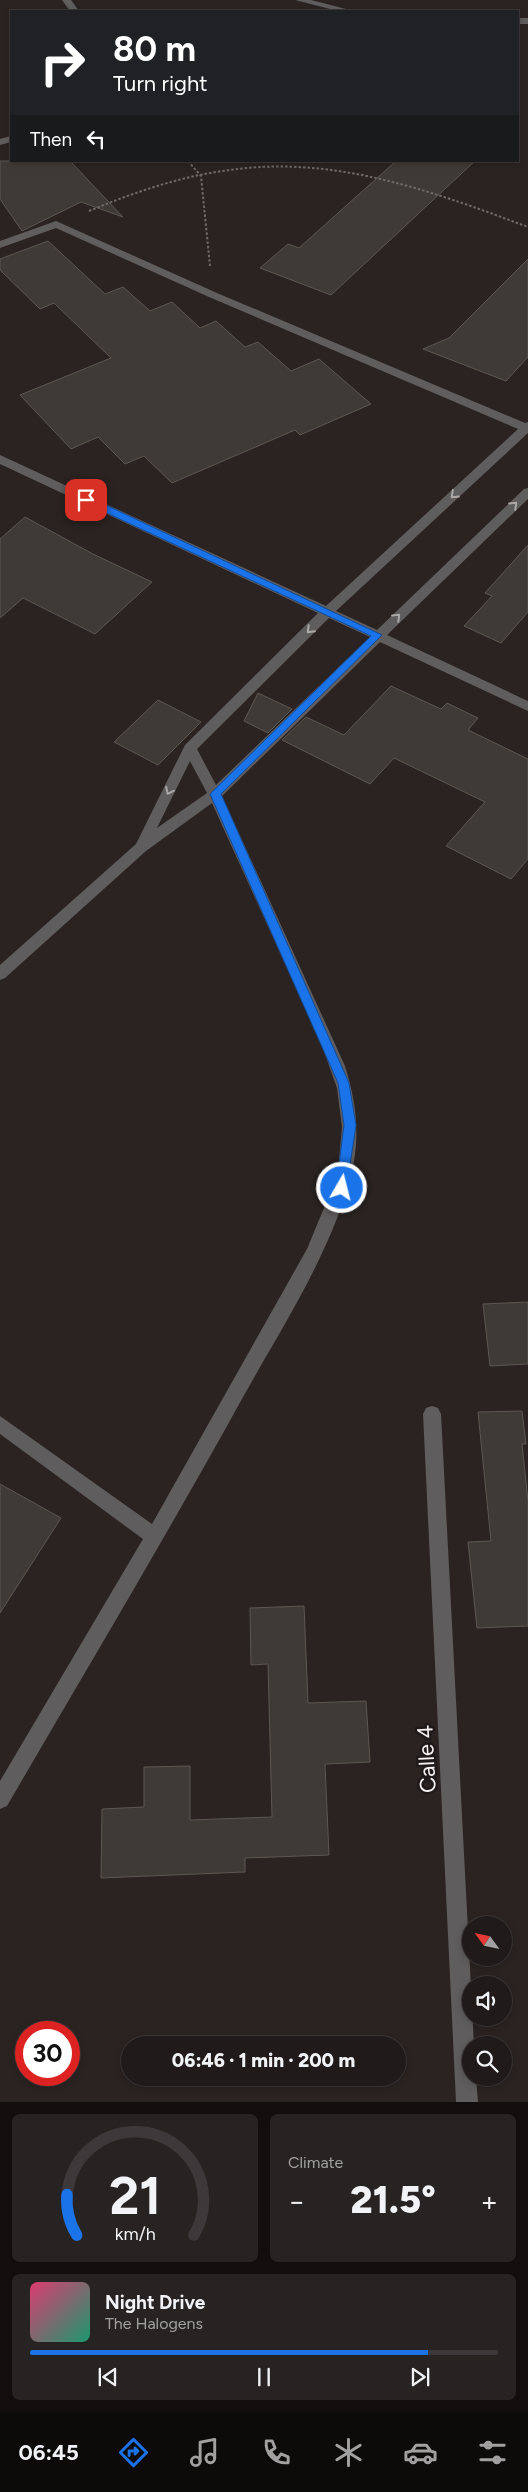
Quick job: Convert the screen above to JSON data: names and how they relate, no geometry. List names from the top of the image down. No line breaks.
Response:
{"streets":{"street":["Calle 4"]},"north":"top left","page":{"turn":["80 m","Turn right"],"then":"Then","limit":"30","trip":"06:46 · 1 min · 200 m","tile":"Climate","heat":["−","21.5°","+"],"song":["Night Drive","The Halogens"],"tabs":"06:45","gauge":["21","km/h"]}}
